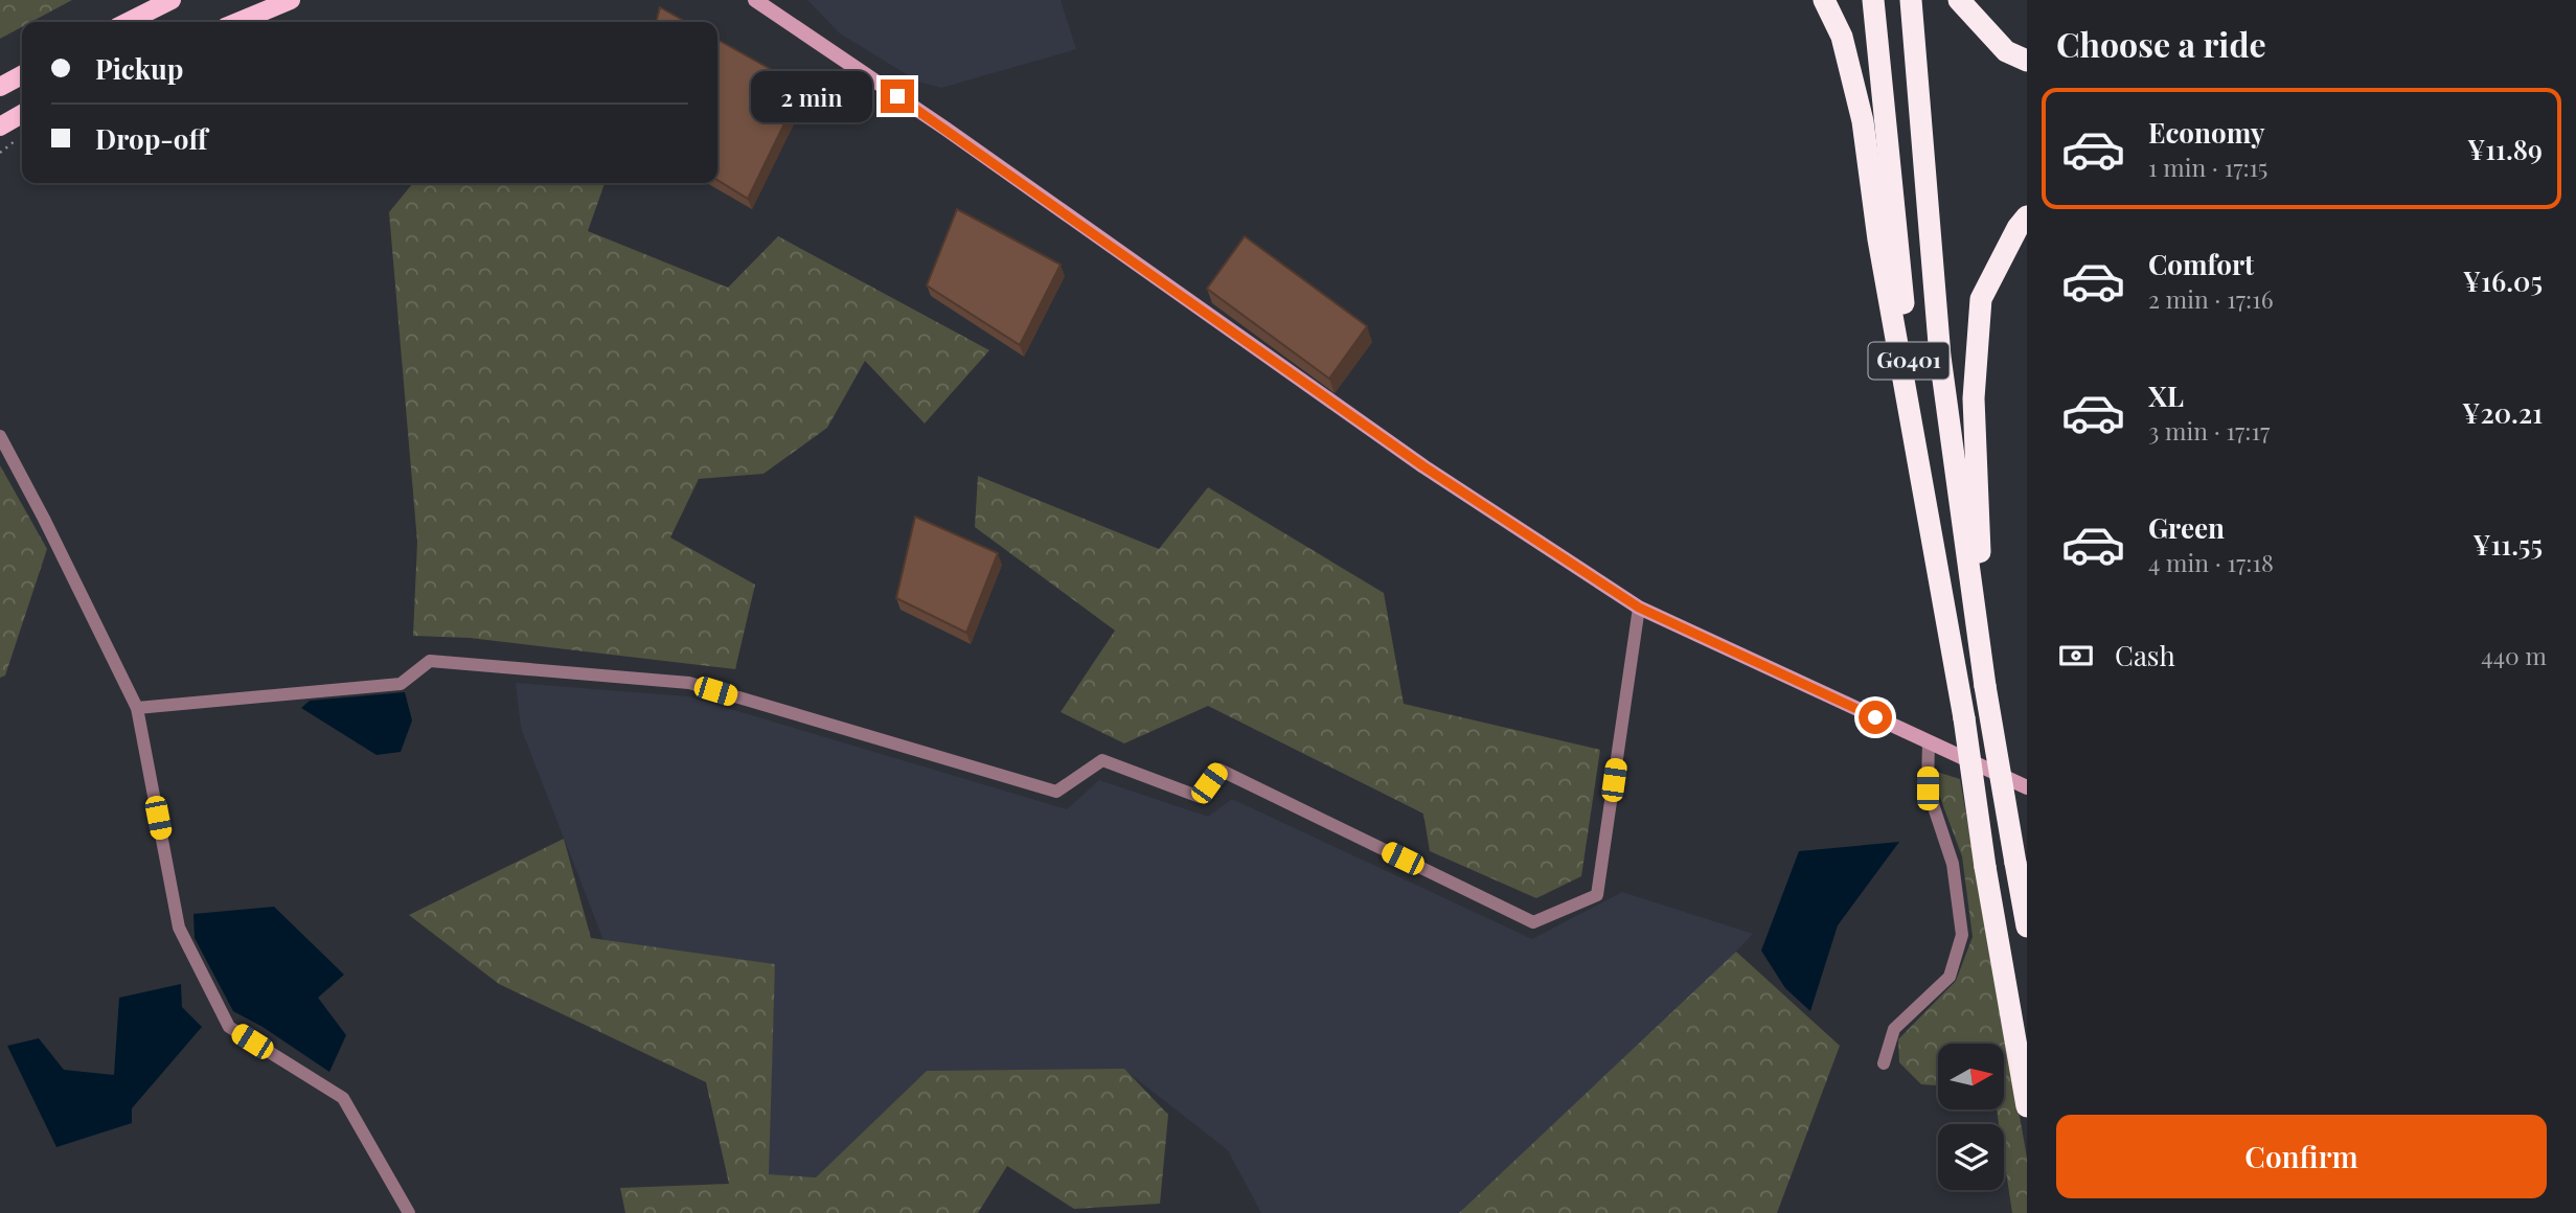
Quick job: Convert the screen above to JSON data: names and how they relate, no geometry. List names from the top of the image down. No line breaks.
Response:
{"streets":{"highway":["G0401"]},"north":"right","page":{"heading":"Choose a ride","banner":["Pickup","Drop-off"],"bubble":"2 min","list":[{"name":"Economy","note":"1 min · 17:15","value":"¥11.89"},{"name":"Comfort","note":"2 min · 17:16","value":"¥16.05"},{"name":"XL","note":"3 min · 17:17","value":"¥20.21"},{"name":"Green","note":"4 min · 17:18","value":"¥11.55"}],"pay":["Cash","440 m"],"buttons":"Confirm"}}
